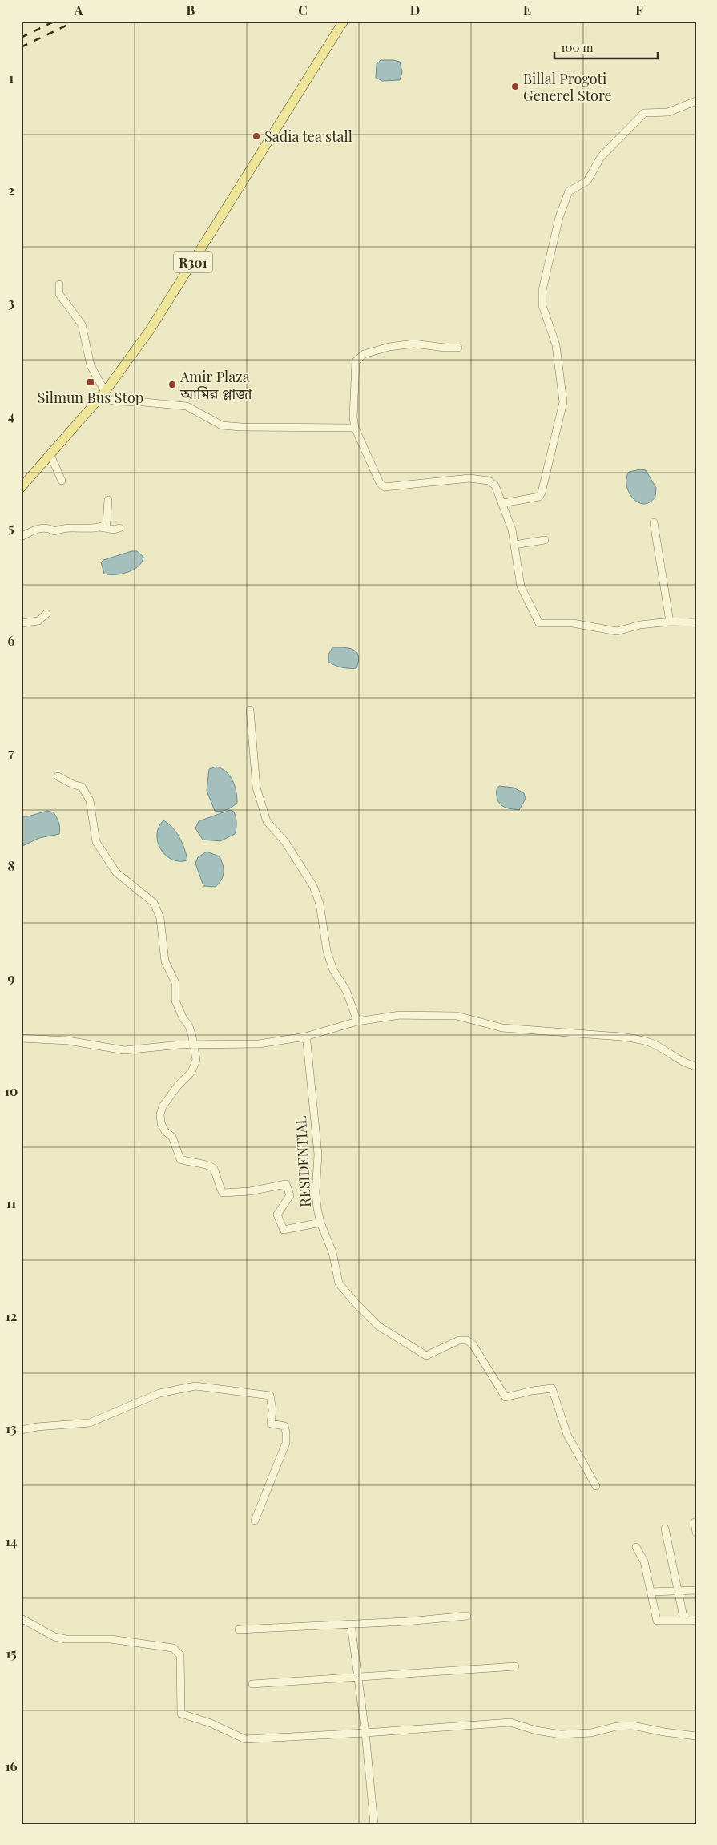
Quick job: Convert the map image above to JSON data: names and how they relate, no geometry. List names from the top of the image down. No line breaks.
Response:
{"streets":{"main road":["R301"],"street":["RESIDENTIAL"]},"places":{"other":["Billal Progoti Generel Store","Sadia tea stall","Amir Plaza আমির প্লাজা"],"transit":["Silmun Bus Stop"]},"scale_bar":"100 m","grid":{"columns":["A","B","C","D","E","F"],"rows":["1","2","3","4","5","6","7","8","9","10","11","12","13","14","15","16"]}}
